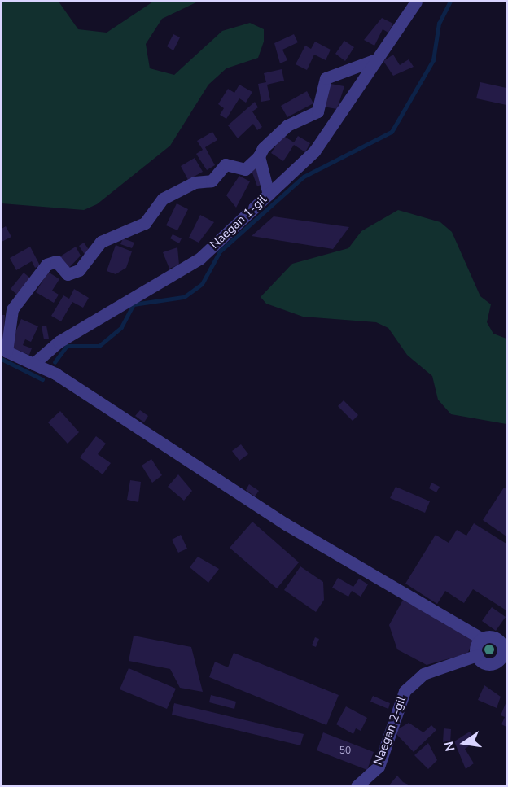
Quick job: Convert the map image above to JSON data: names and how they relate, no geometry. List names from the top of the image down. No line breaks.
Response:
{"streets":{"lane":["Naegan 1-gil","Naegan 2-gil"]},"house_numbers":["50"],"north":"left"}
